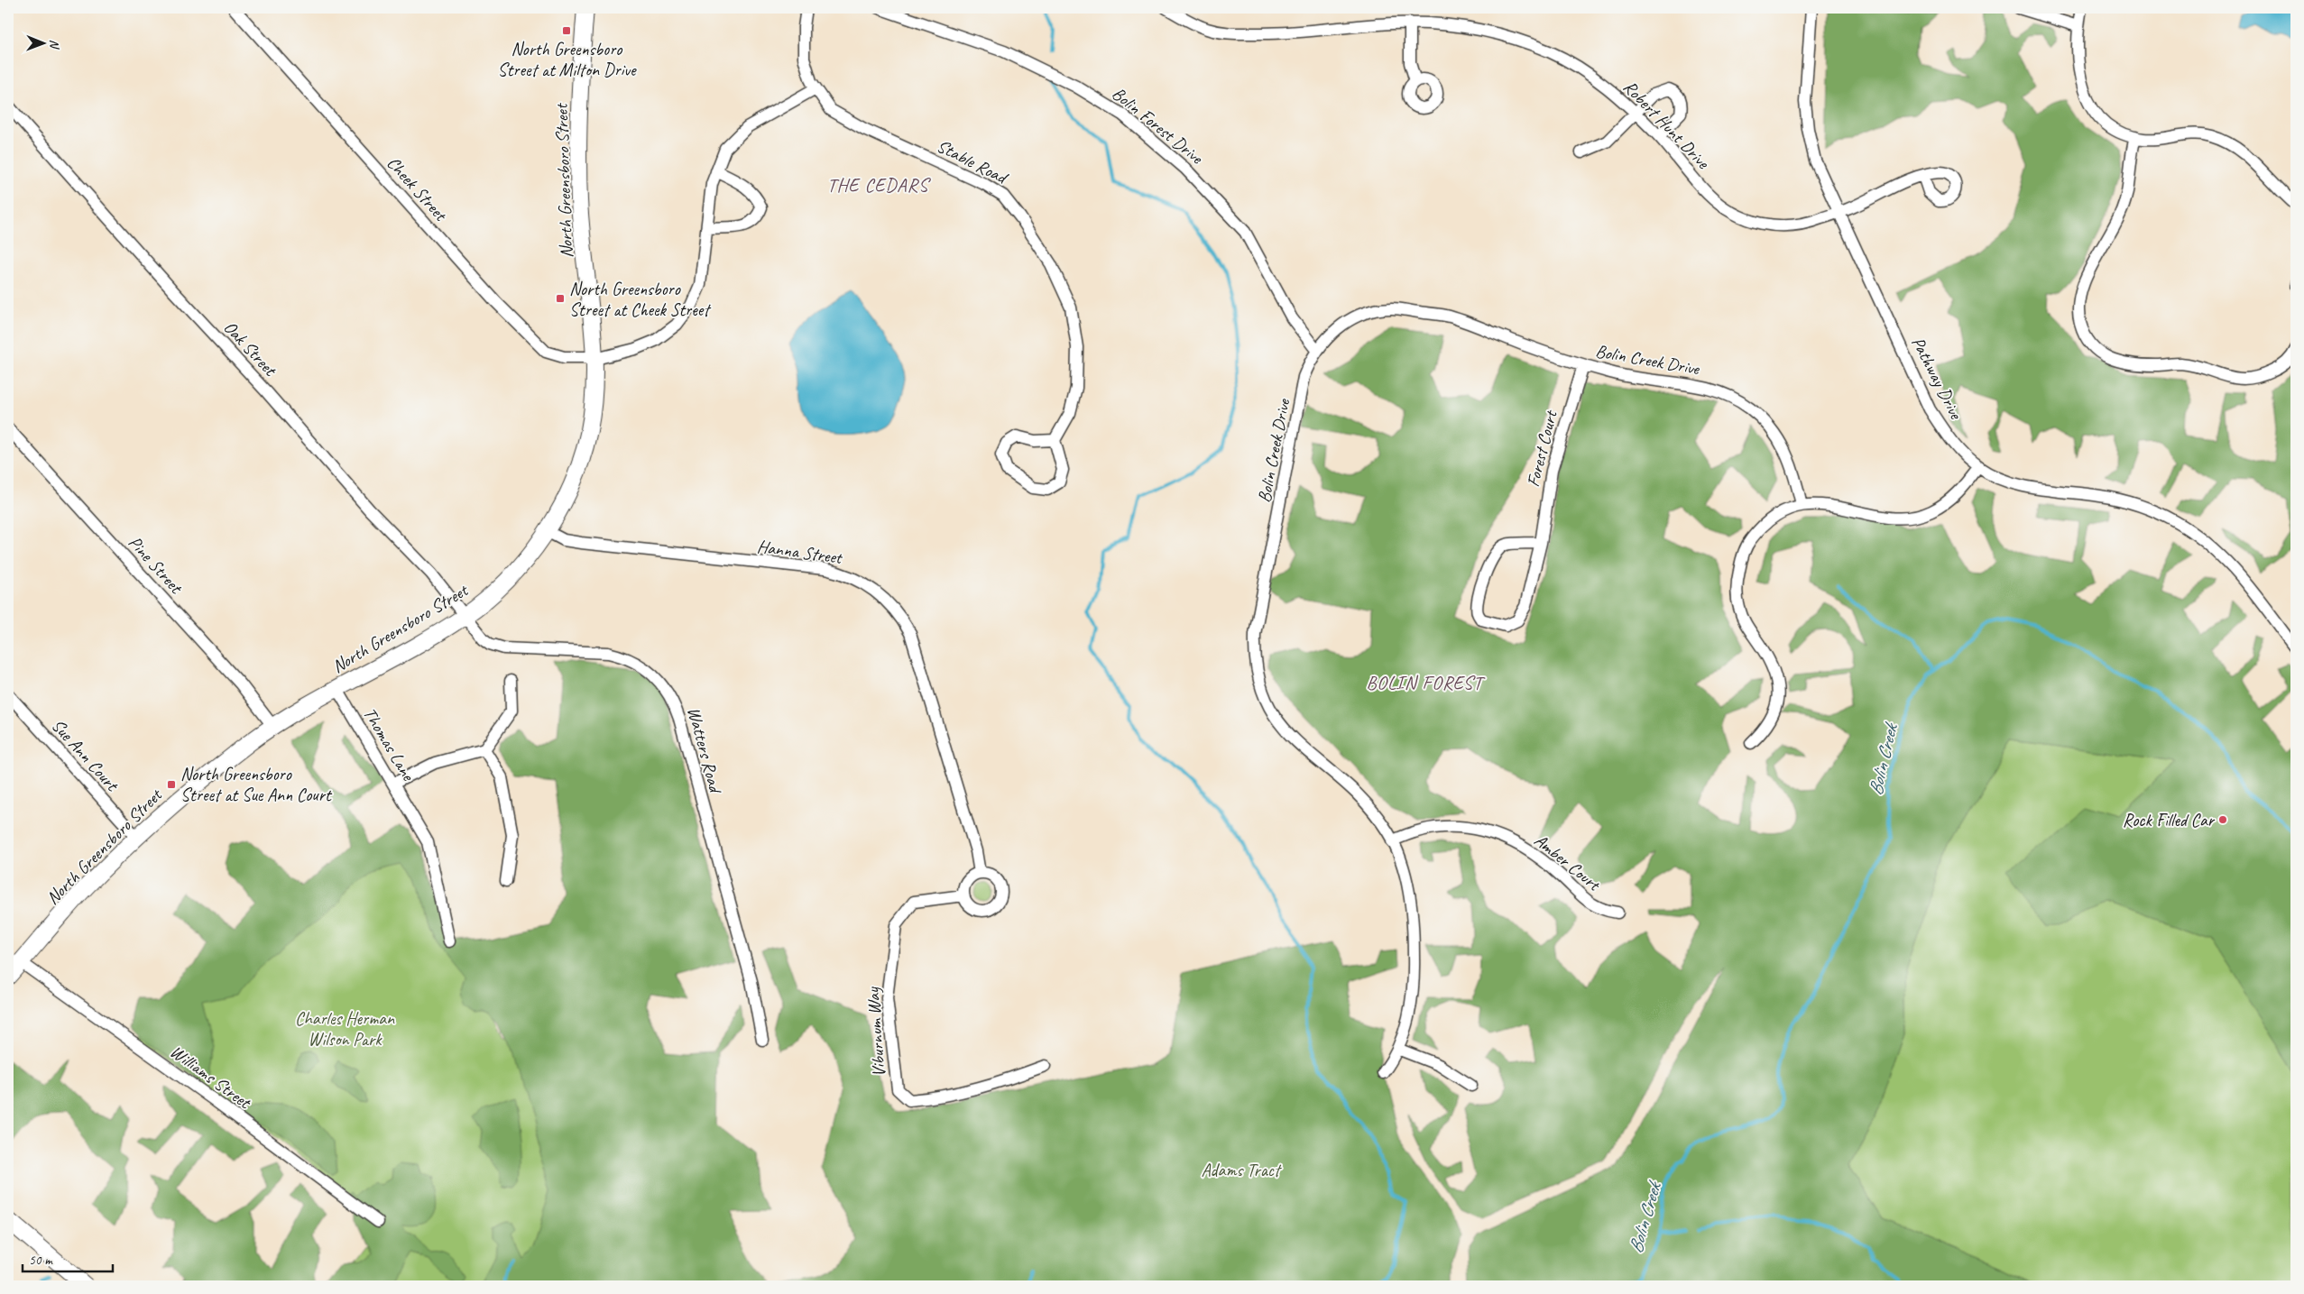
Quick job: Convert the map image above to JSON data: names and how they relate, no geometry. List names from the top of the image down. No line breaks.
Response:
{"streets":{"main road":["North Greensboro Street"],"street":["Robert Hunt Drive","Bolin Forest Drive","Stable Road","Cheek Street","Oak Street","Bolin Creek Drive","Pathway Drive","Forest Court","Hanna Street","Pine Street","Thomas Lane","Watters Road","Sue Ann Court","Amber Court","Viburnum Way","Williams Street"]},"crossings":[["Robert Hunt Drive","Pathway Drive"],["Bolin Forest Drive","Bolin Creek Drive"],["Stable Road","Cheek Street"],["North Greensboro Street","Cheek Street"],["North Greensboro Street","Oak Street"],["North Greensboro Street","Hanna Street"],["North Greensboro Street","Pine Street"],["North Greensboro Street","Thomas Lane"],["North Greensboro Street","Watters Road"],["North Greensboro Street","Sue Ann Court"],["North Greensboro Street","Williams Street"],["Oak Street","Watters Road"],["Bolin Creek Drive","Forest Court"],["Bolin Creek Drive","Amber Court"],["Hanna Street","Viburnum Way"]],"districts":["THE CEDARS","BOLIN FOREST"],"water":["Bolin Creek"],"parks":["Charles Herman Wilson Park","Adams Tract"],"places":{"transit":["North Greensboro Street at Milton Drive","North Greensboro Street at Cheek Street","North Greensboro Street at Sue Ann Court"],"other":["Rock Filled Car"]},"scale_bar":"50 m","north":"right"}
